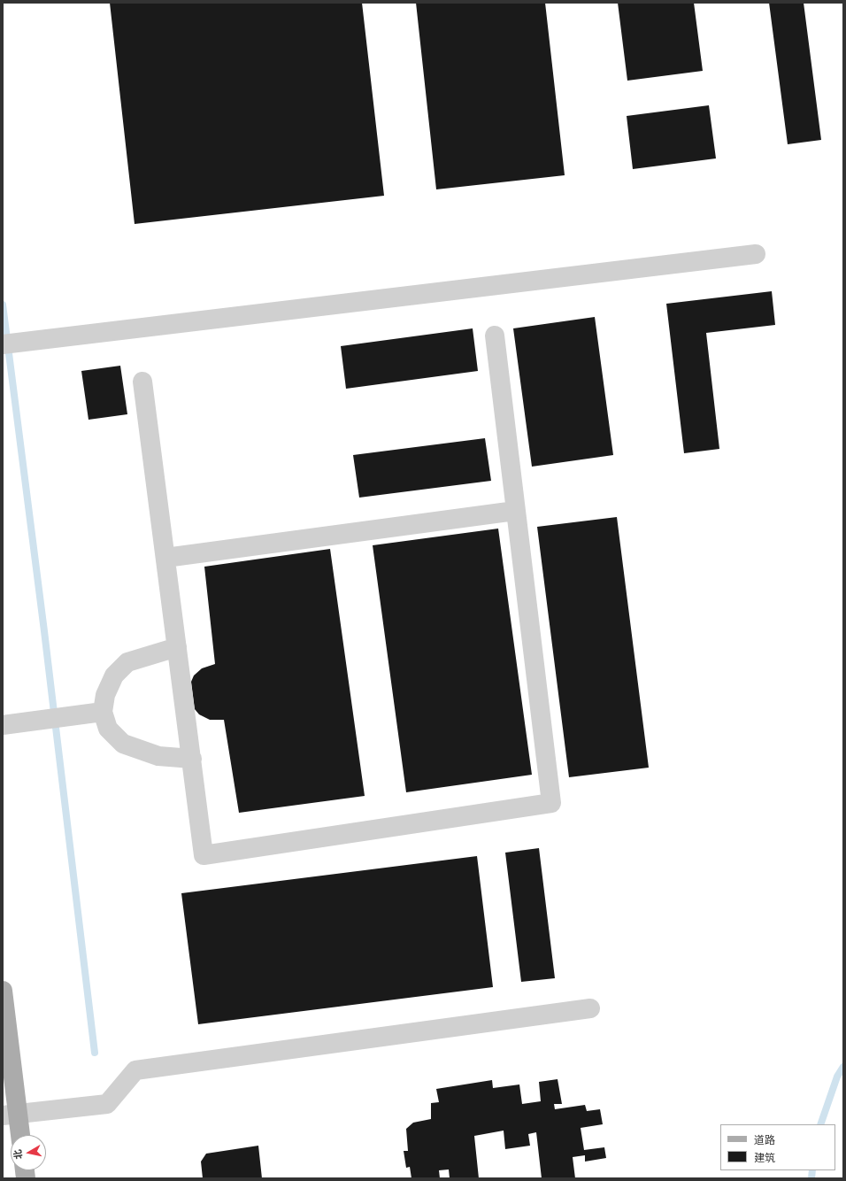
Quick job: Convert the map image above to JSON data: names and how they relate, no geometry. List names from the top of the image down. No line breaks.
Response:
{"legend":["道路","建筑"],"north":"left"}
